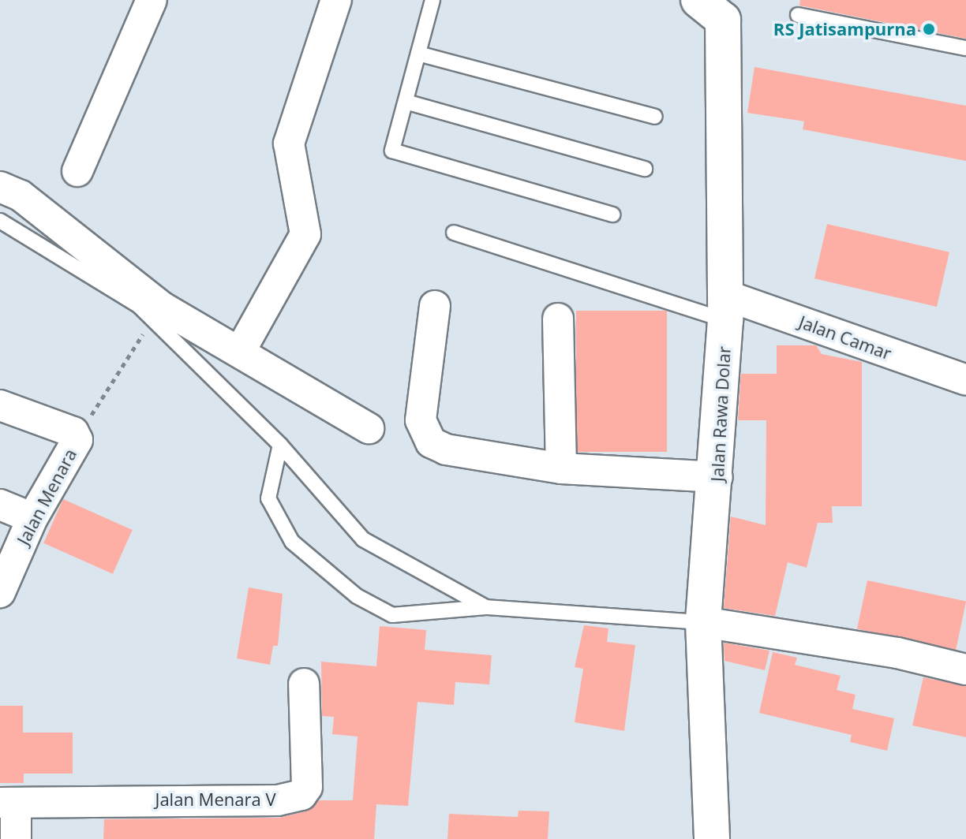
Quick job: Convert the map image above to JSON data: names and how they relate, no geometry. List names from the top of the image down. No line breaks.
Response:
{"streets":{"street":["Jalan Camar","Jalan Rawa Dolar","Jalan Menara","Jalan Menara V"]},"crossings":[["Jalan Camar","Jalan Rawa Dolar"]],"places":["RS Jatisampurna"]}
